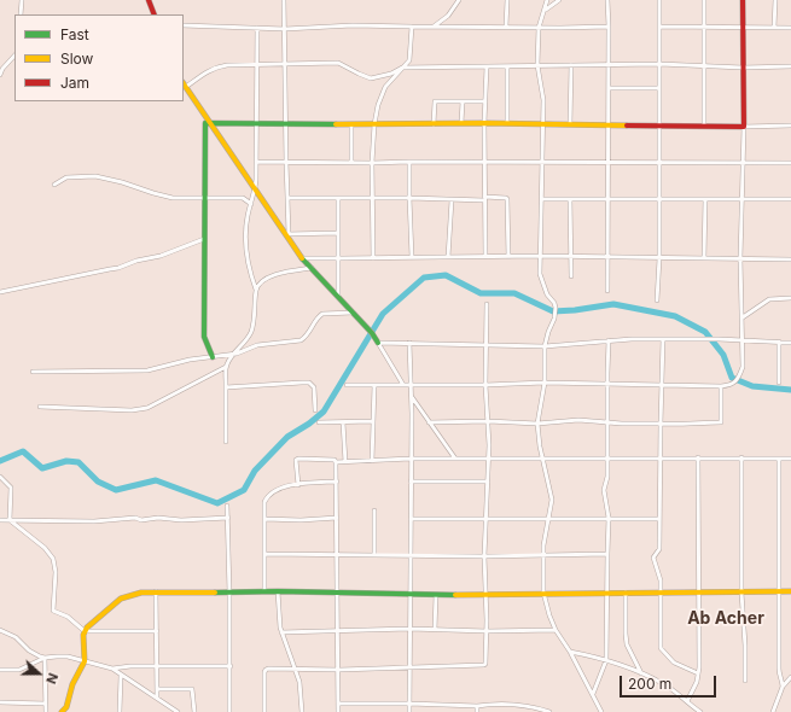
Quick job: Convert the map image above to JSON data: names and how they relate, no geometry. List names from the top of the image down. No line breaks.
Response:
{"districts":["Ab Acher"],"legend":["Fast","Slow","Jam"],"scale_bar":"200 m","north":"right"}
